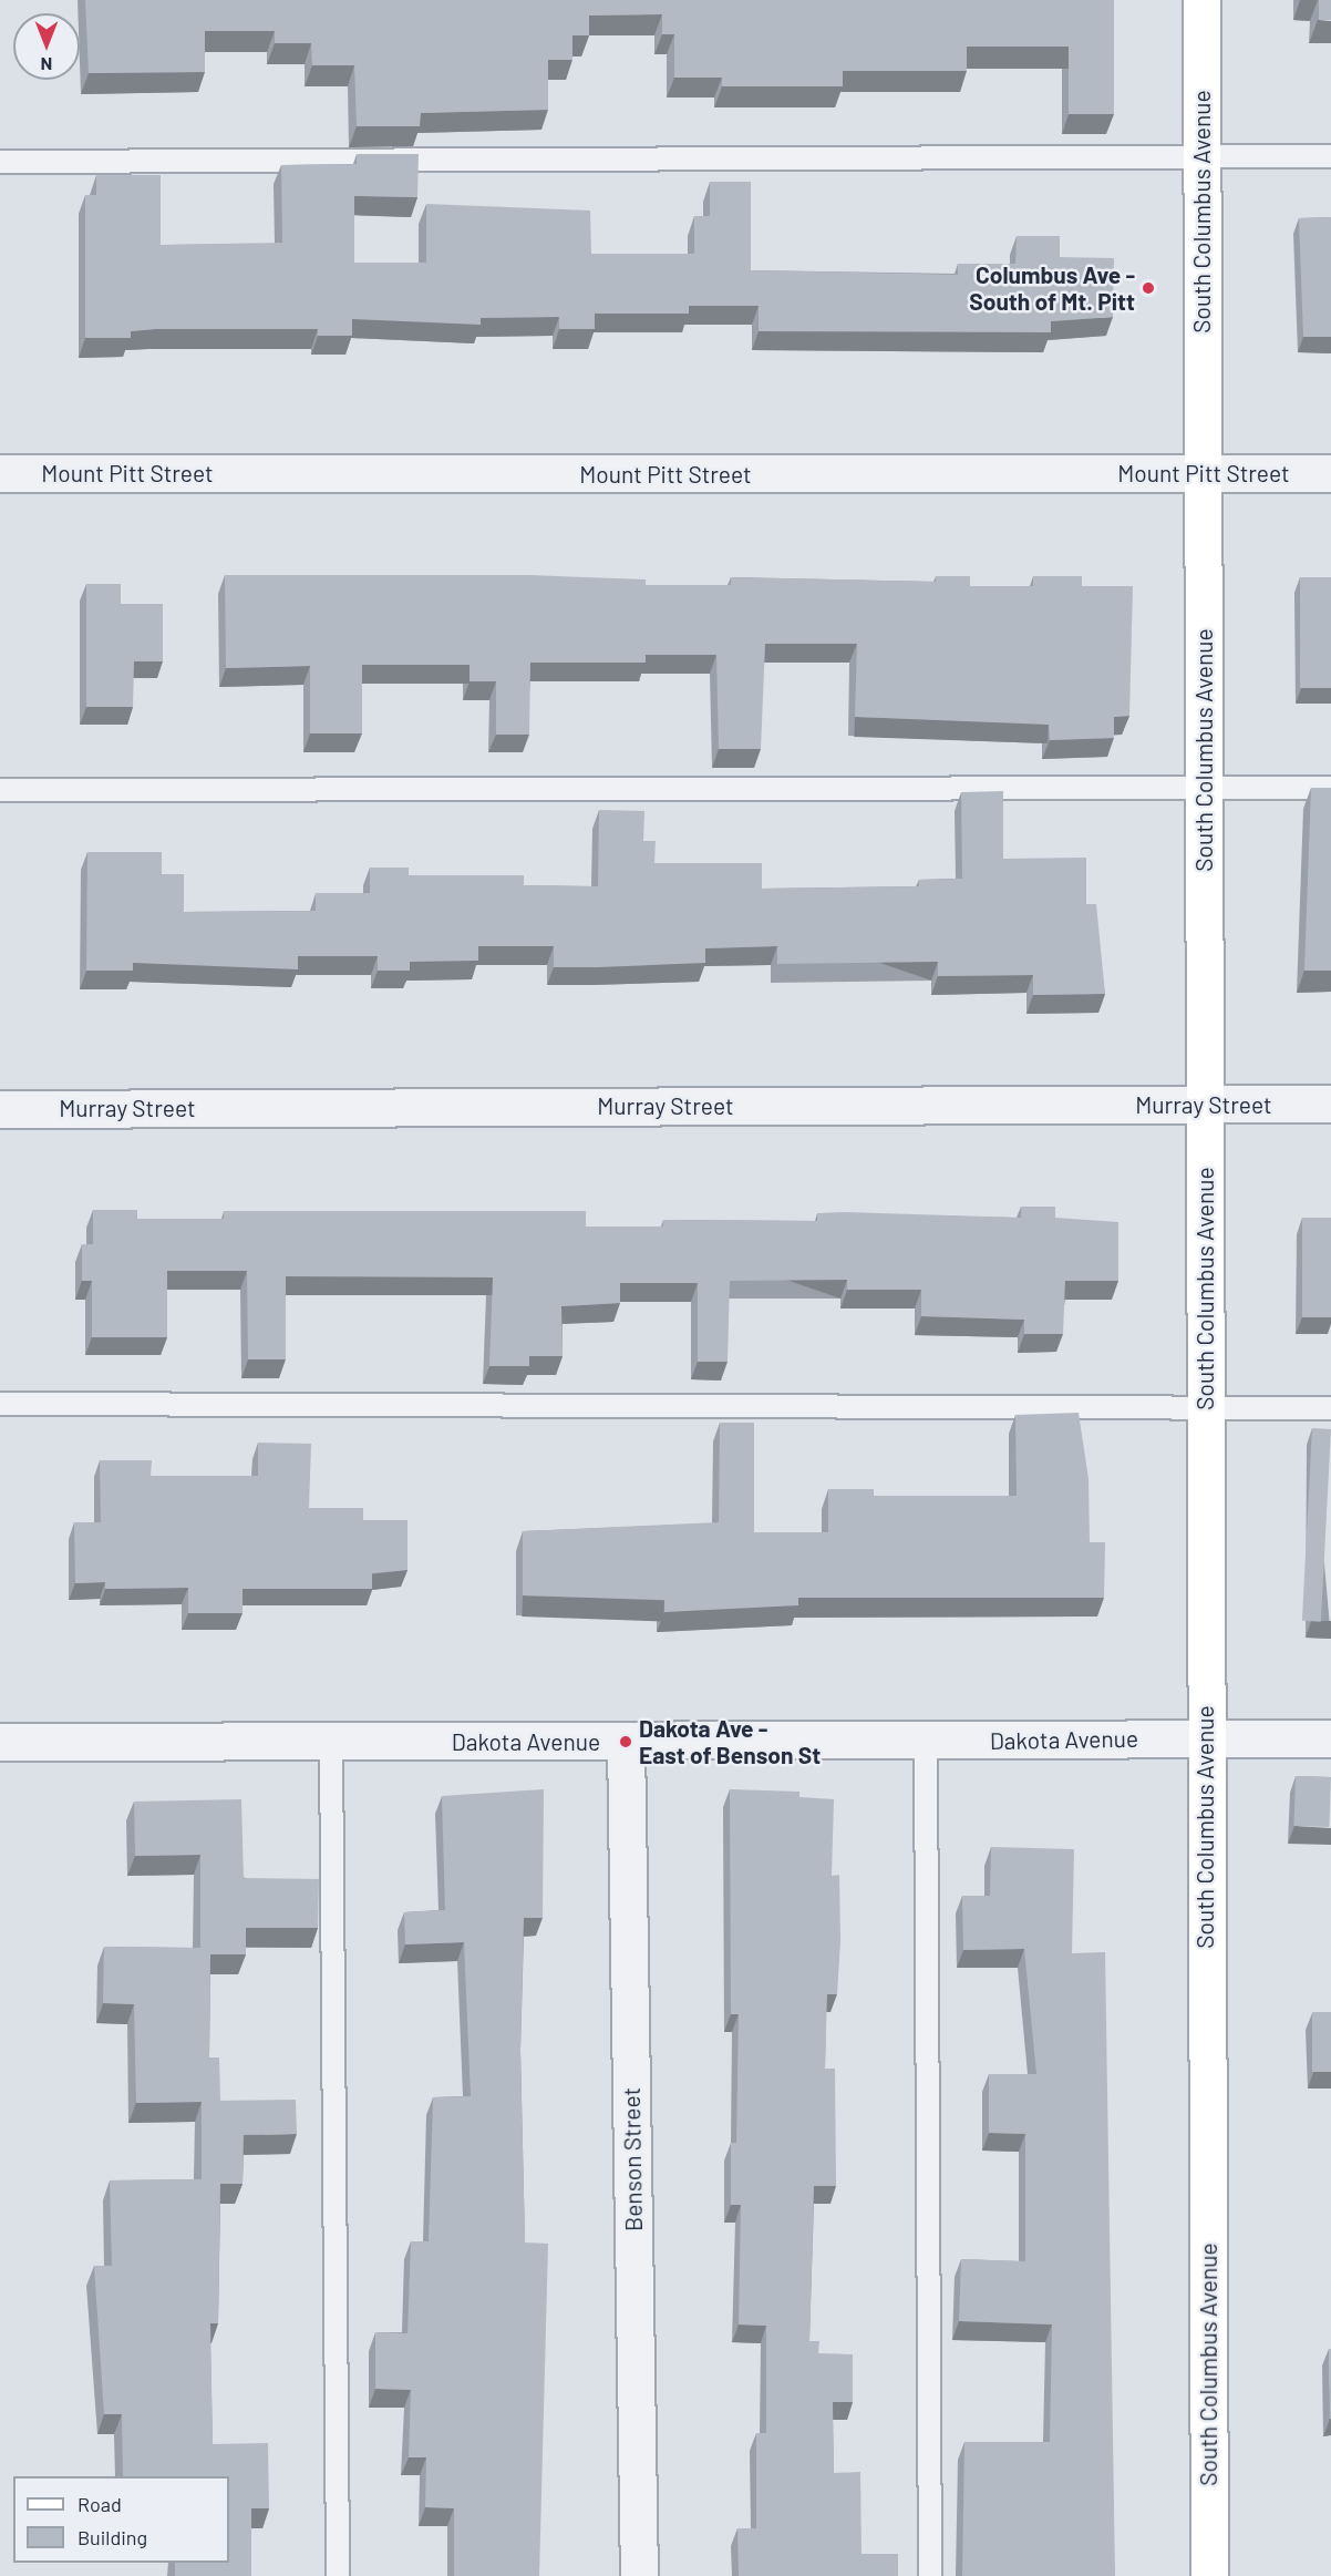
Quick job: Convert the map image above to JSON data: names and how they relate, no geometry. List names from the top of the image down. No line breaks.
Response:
{"streets":{"main road":["South Columbus Avenue"],"street":["Mount Pitt Street","Murray Street","Dakota Avenue","Benson Street"]},"crossings":[["South Columbus Avenue","Mount Pitt Street"],["South Columbus Avenue","Murray Street"],["South Columbus Avenue","Dakota Avenue"],["Dakota Avenue","Benson Street"]],"places":["Columbus Ave - South of Mt. Pitt","Dakota Ave - East of Benson St"],"legend":["Road","Building"],"north":"bottom"}
